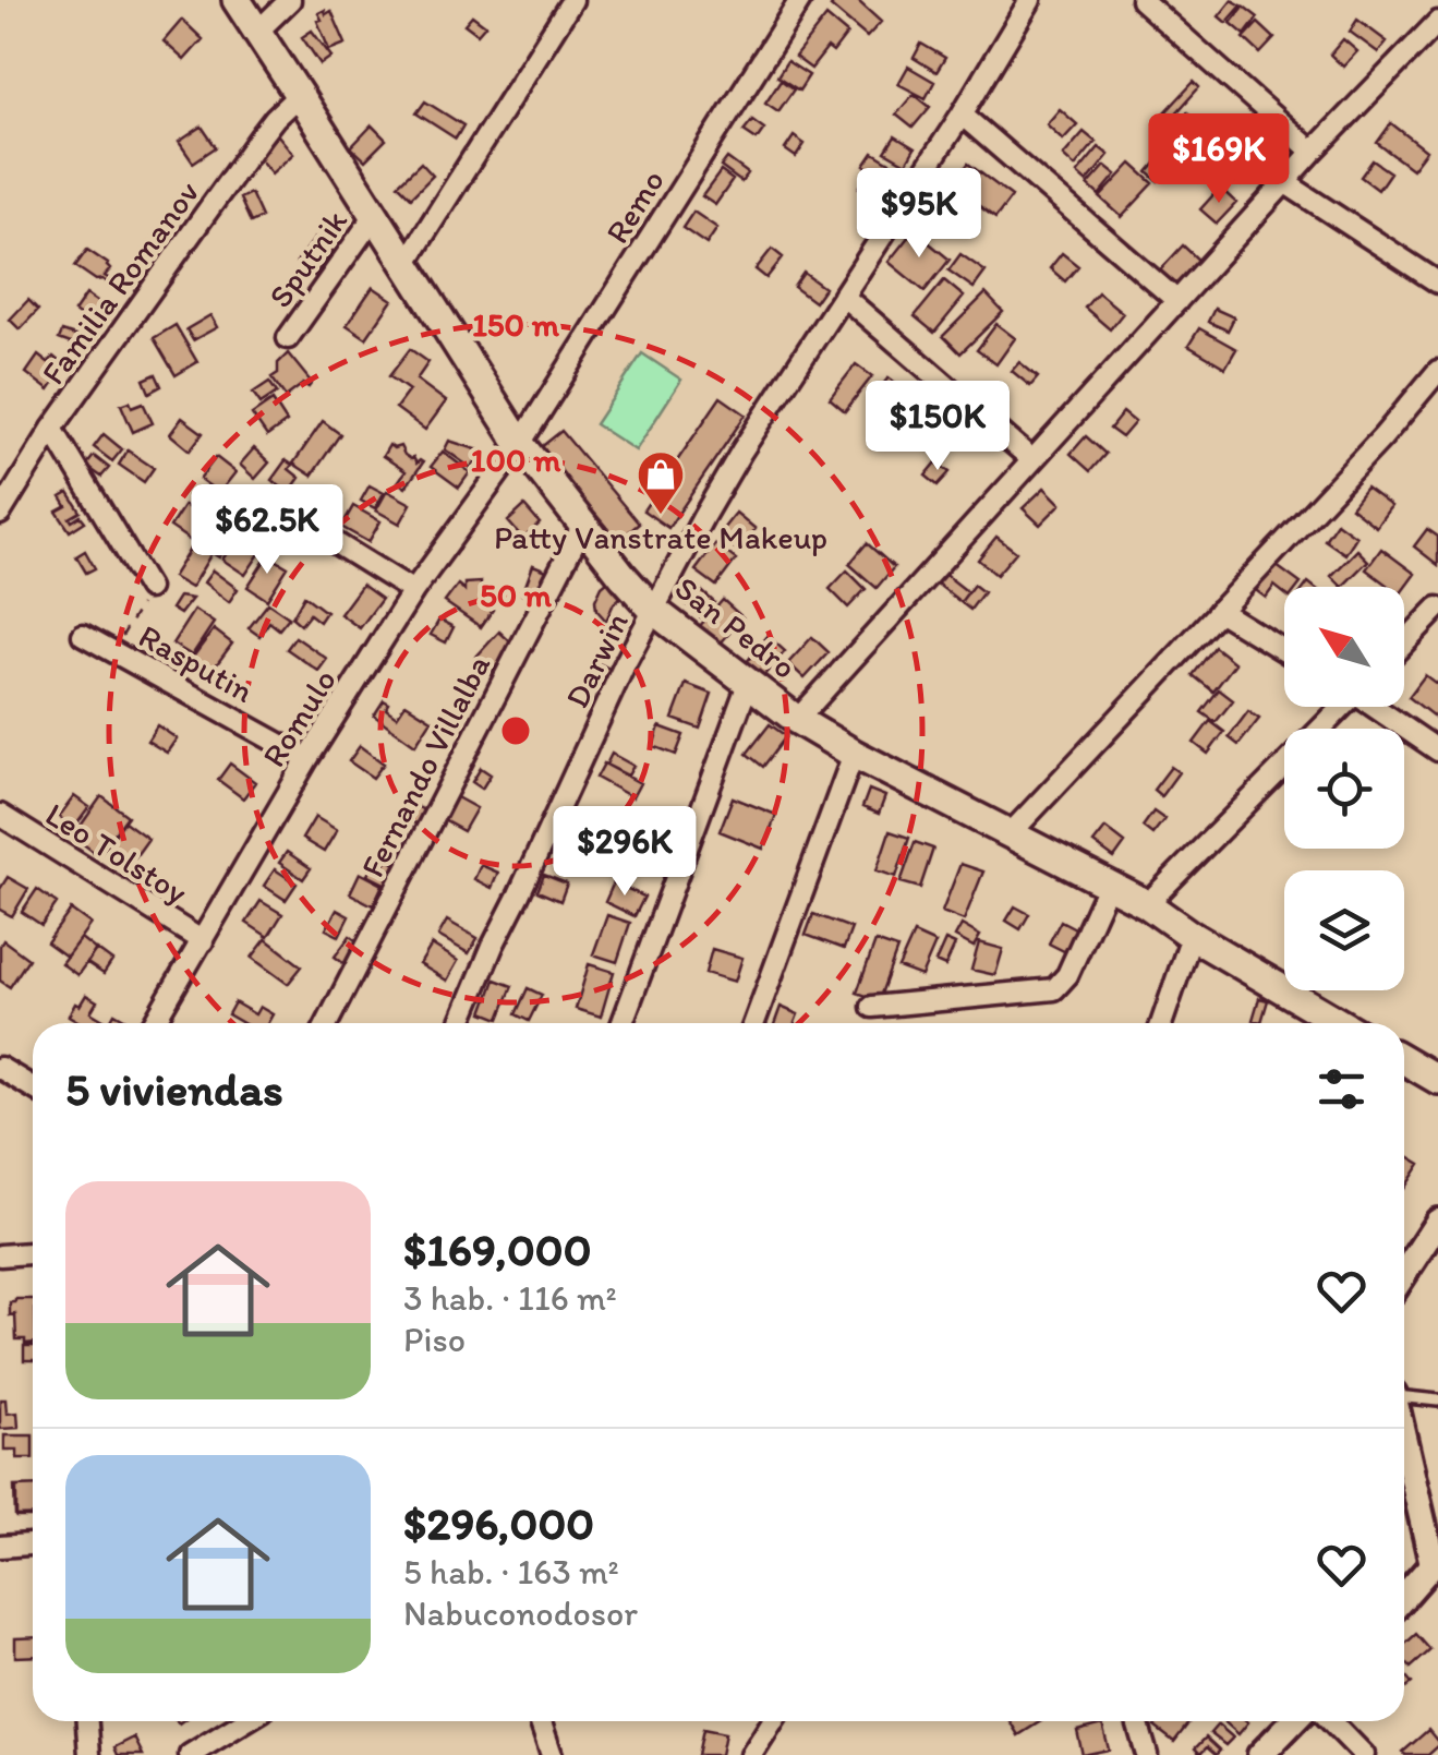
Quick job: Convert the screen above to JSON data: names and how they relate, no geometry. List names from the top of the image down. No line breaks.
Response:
{"streets":{"main road":["San Pedro"],"street":["Remo","Sputnik","Familia Romanov","Darwin","Rasputin","Romulo","Fernando Villalba","Leo Tolstoy"]},"crossings":[["Remo","San Pedro"],["Remo","Romulo"],["Sputnik","San Pedro"],["Familia Romanov","San Pedro"],["Familia Romanov","Rasputin"],["San Pedro","Darwin"],["San Pedro","Romulo"],["San Pedro","Fernando Villalba"],["Rasputin","Romulo"],["Romulo","Leo Tolstoy"]],"places":{"shop":["Patty Vanstrate Makeup"]},"north":"top left","page":{"price":["$169K","$95K","$150K","$62.5K","$296K"],"heading":"5 viviendas","list":[{"name":"$169,000","note":"3 hab. · 116 m² · Piso"},{"name":"$296,000","note":"5 hab. · 163 m² · Nabuconodosor"}]},"rings":["150 m","100 m","50 m"]}
